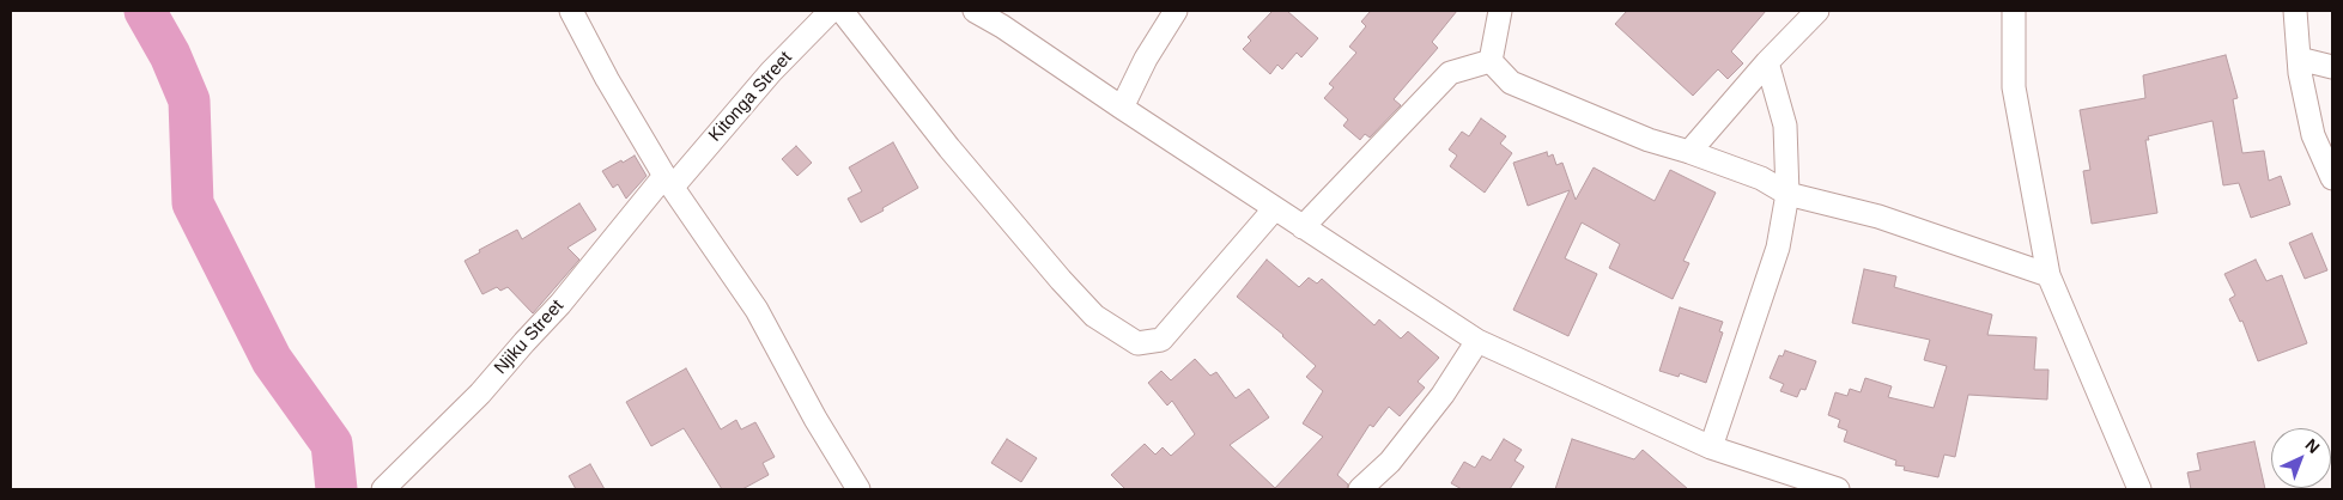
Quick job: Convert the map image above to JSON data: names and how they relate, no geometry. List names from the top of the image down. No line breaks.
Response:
{"streets":{"street":["Kitonga Street","Njiku Street"]},"crossings":[["Kitonga Street","Njiku Street"]],"north":"top right"}
